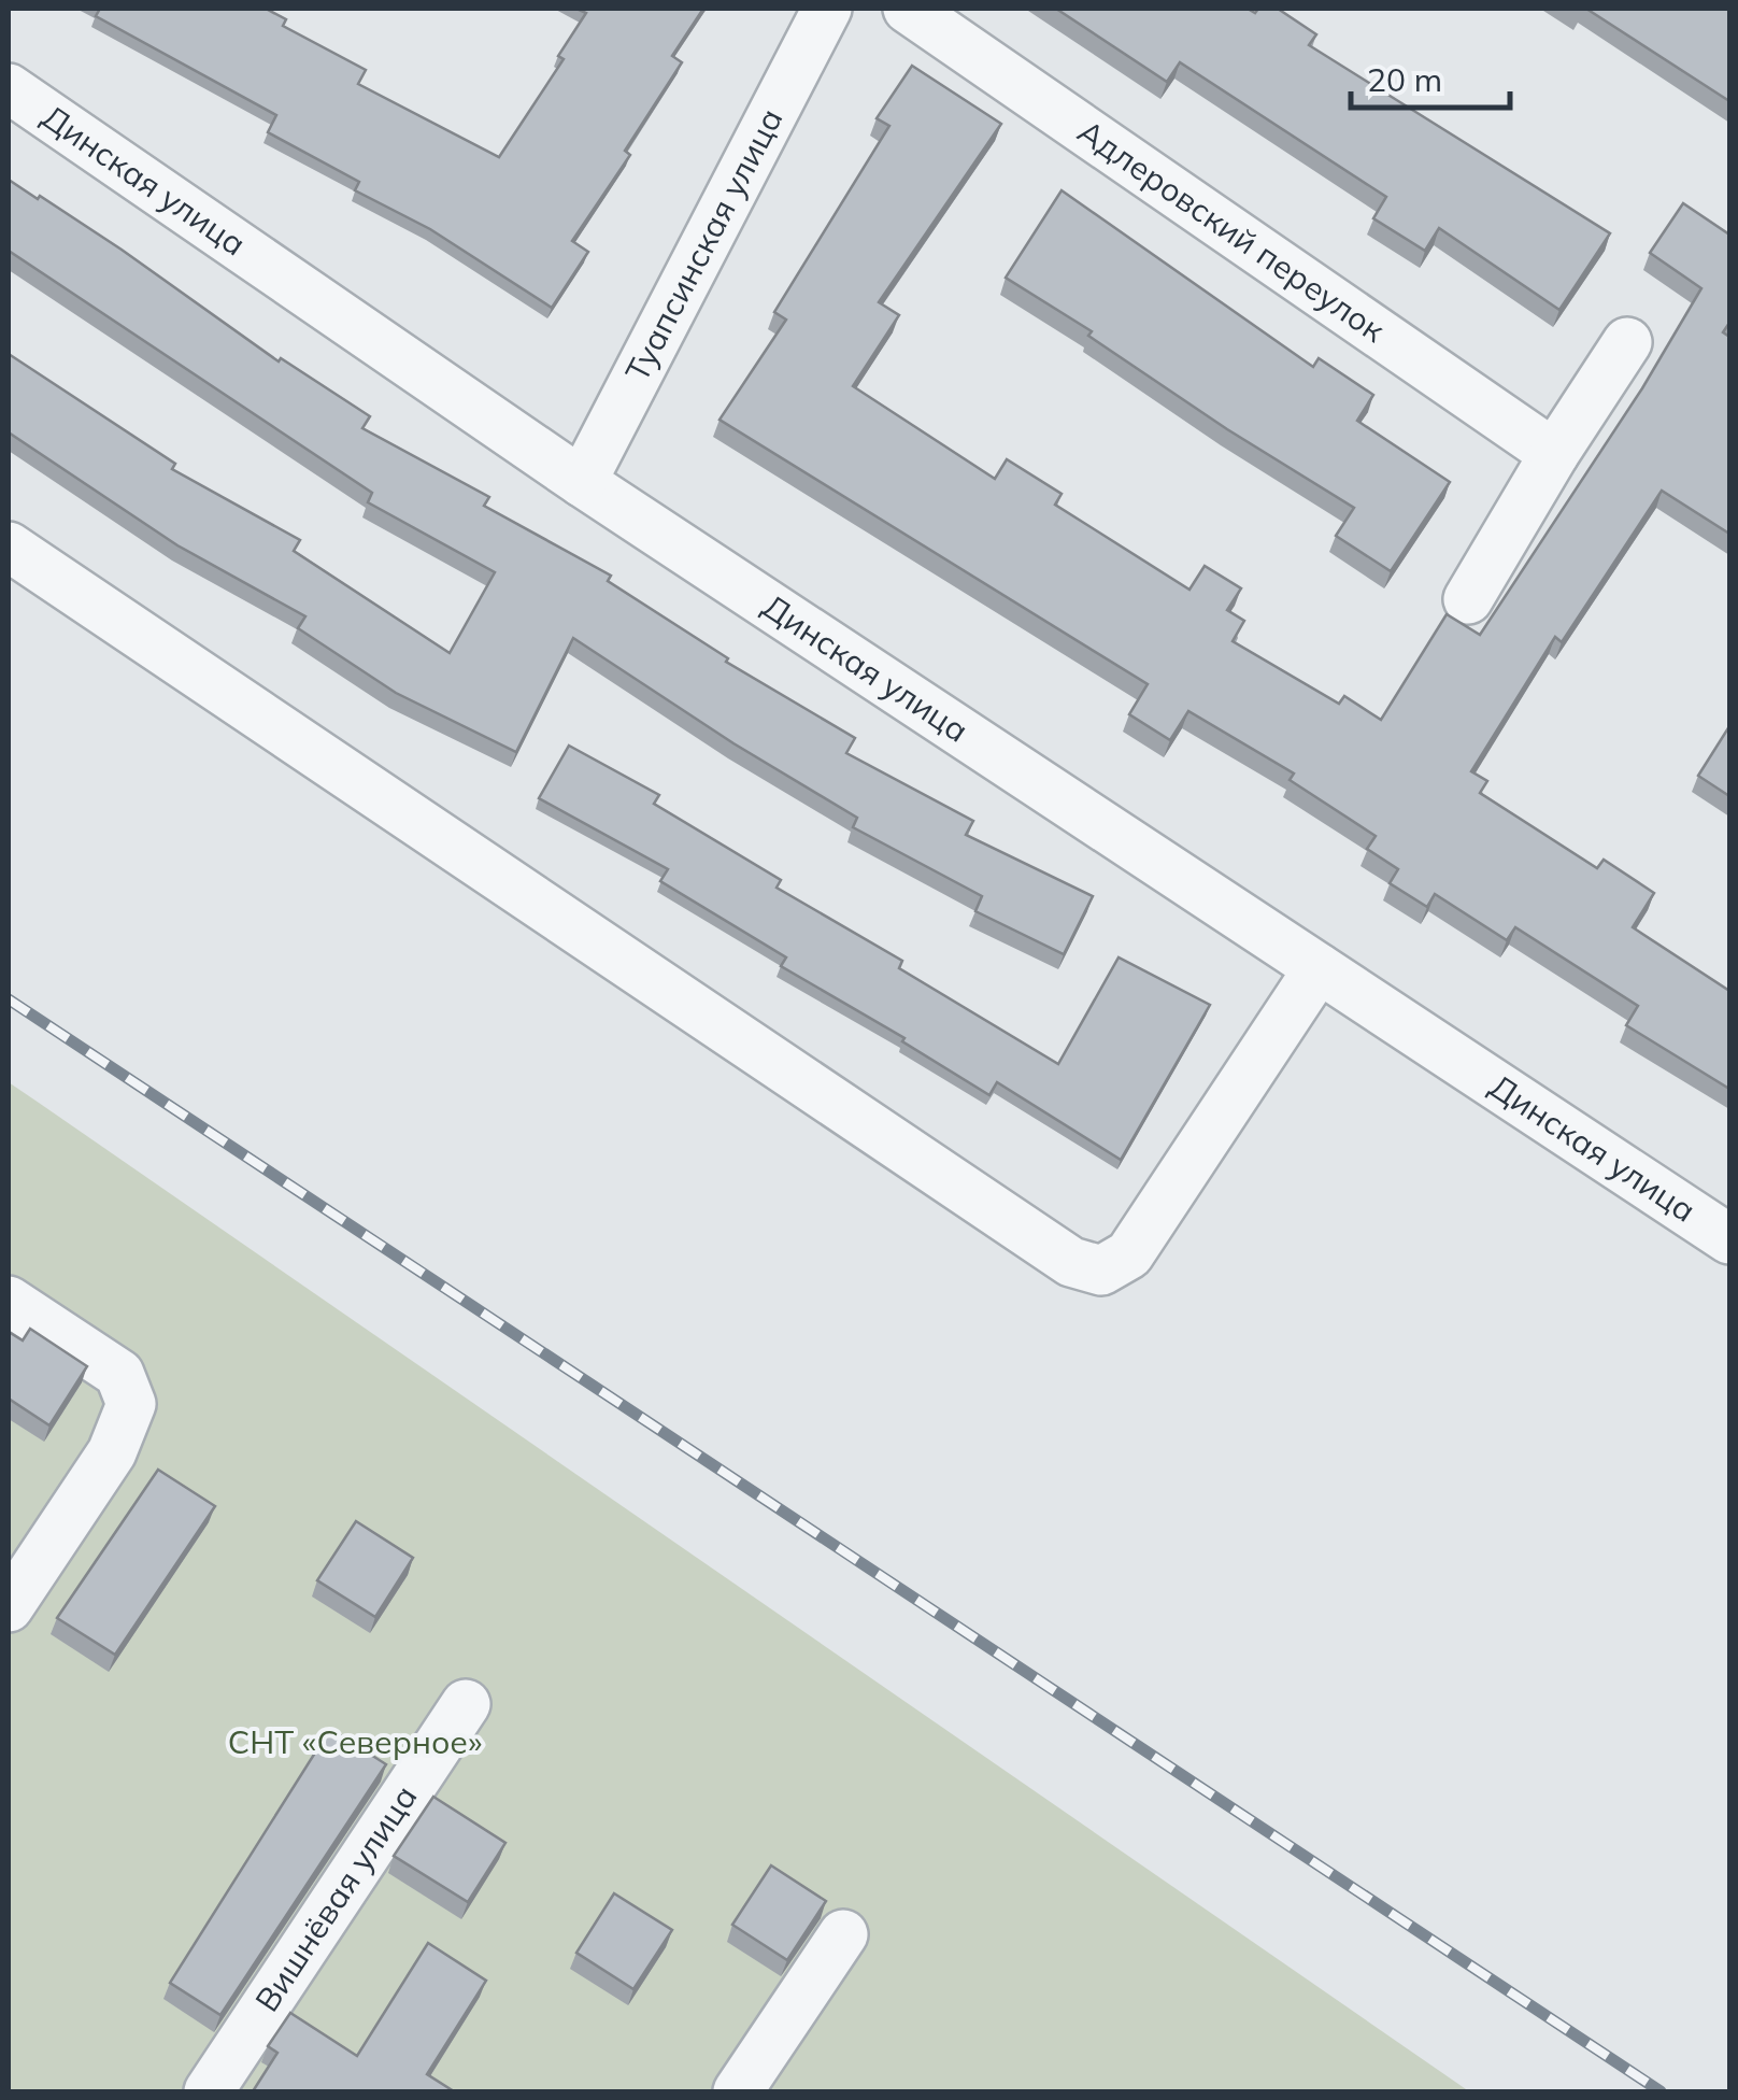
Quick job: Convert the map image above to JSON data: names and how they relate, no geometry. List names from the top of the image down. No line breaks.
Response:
{"streets":{"street":["Динская улица","Адлеровский переулок","Туапсинская улица","Вишнёвая улица"]},"crossings":[["Динская улица","Туапсинская улица"]],"parks":["СНТ «Северное»"],"scale_bar":"20 m"}
